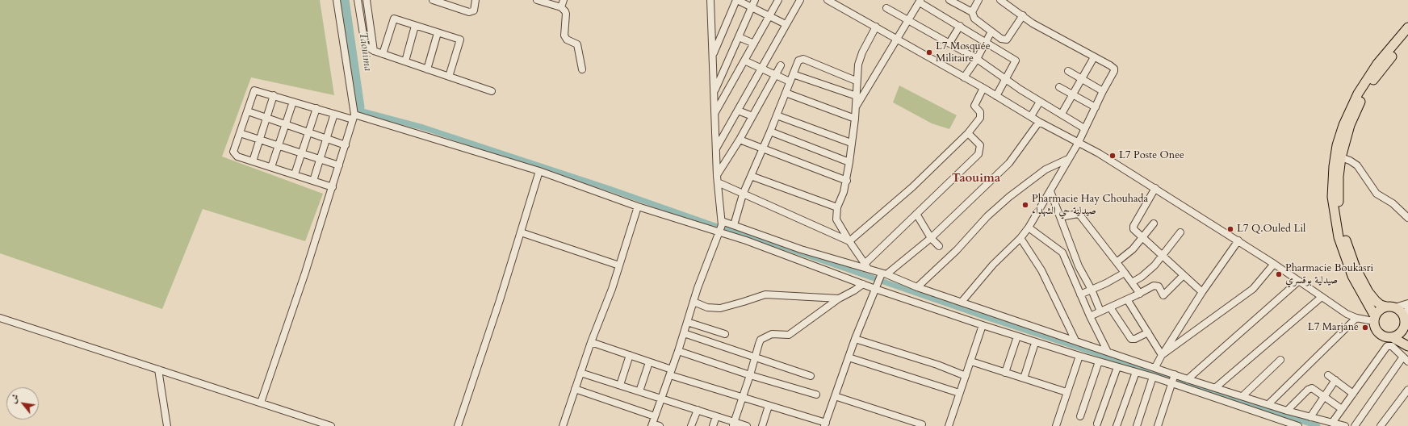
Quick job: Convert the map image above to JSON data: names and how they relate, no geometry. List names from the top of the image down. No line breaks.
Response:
{"districts":["Taouima"],"water":["Taouima"],"places":["L7 Mosquée Militaire","L7 Poste Onee","Pharmacie Hay Chouhada صيدلية حي الشهداء","L7 Q.Ouled Lil","Pharmacie Boukasri صيدلية بوقسري","L7 Marjane"],"north":"top left"}
